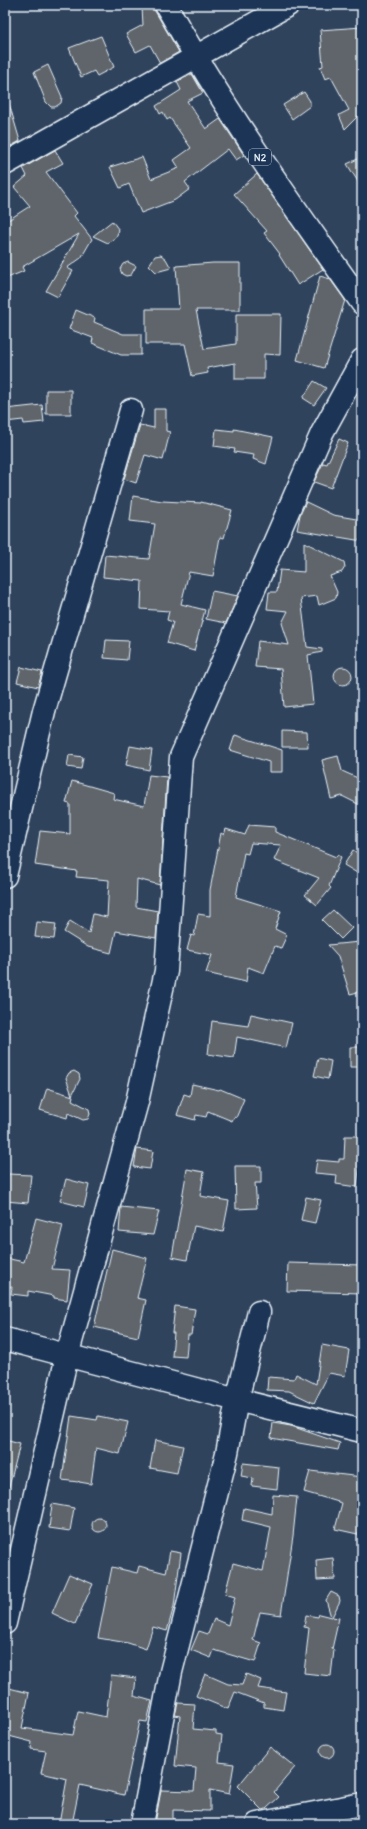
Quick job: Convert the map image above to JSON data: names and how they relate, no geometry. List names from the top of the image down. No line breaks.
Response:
{"streets":{"main road":["N2"]}}
